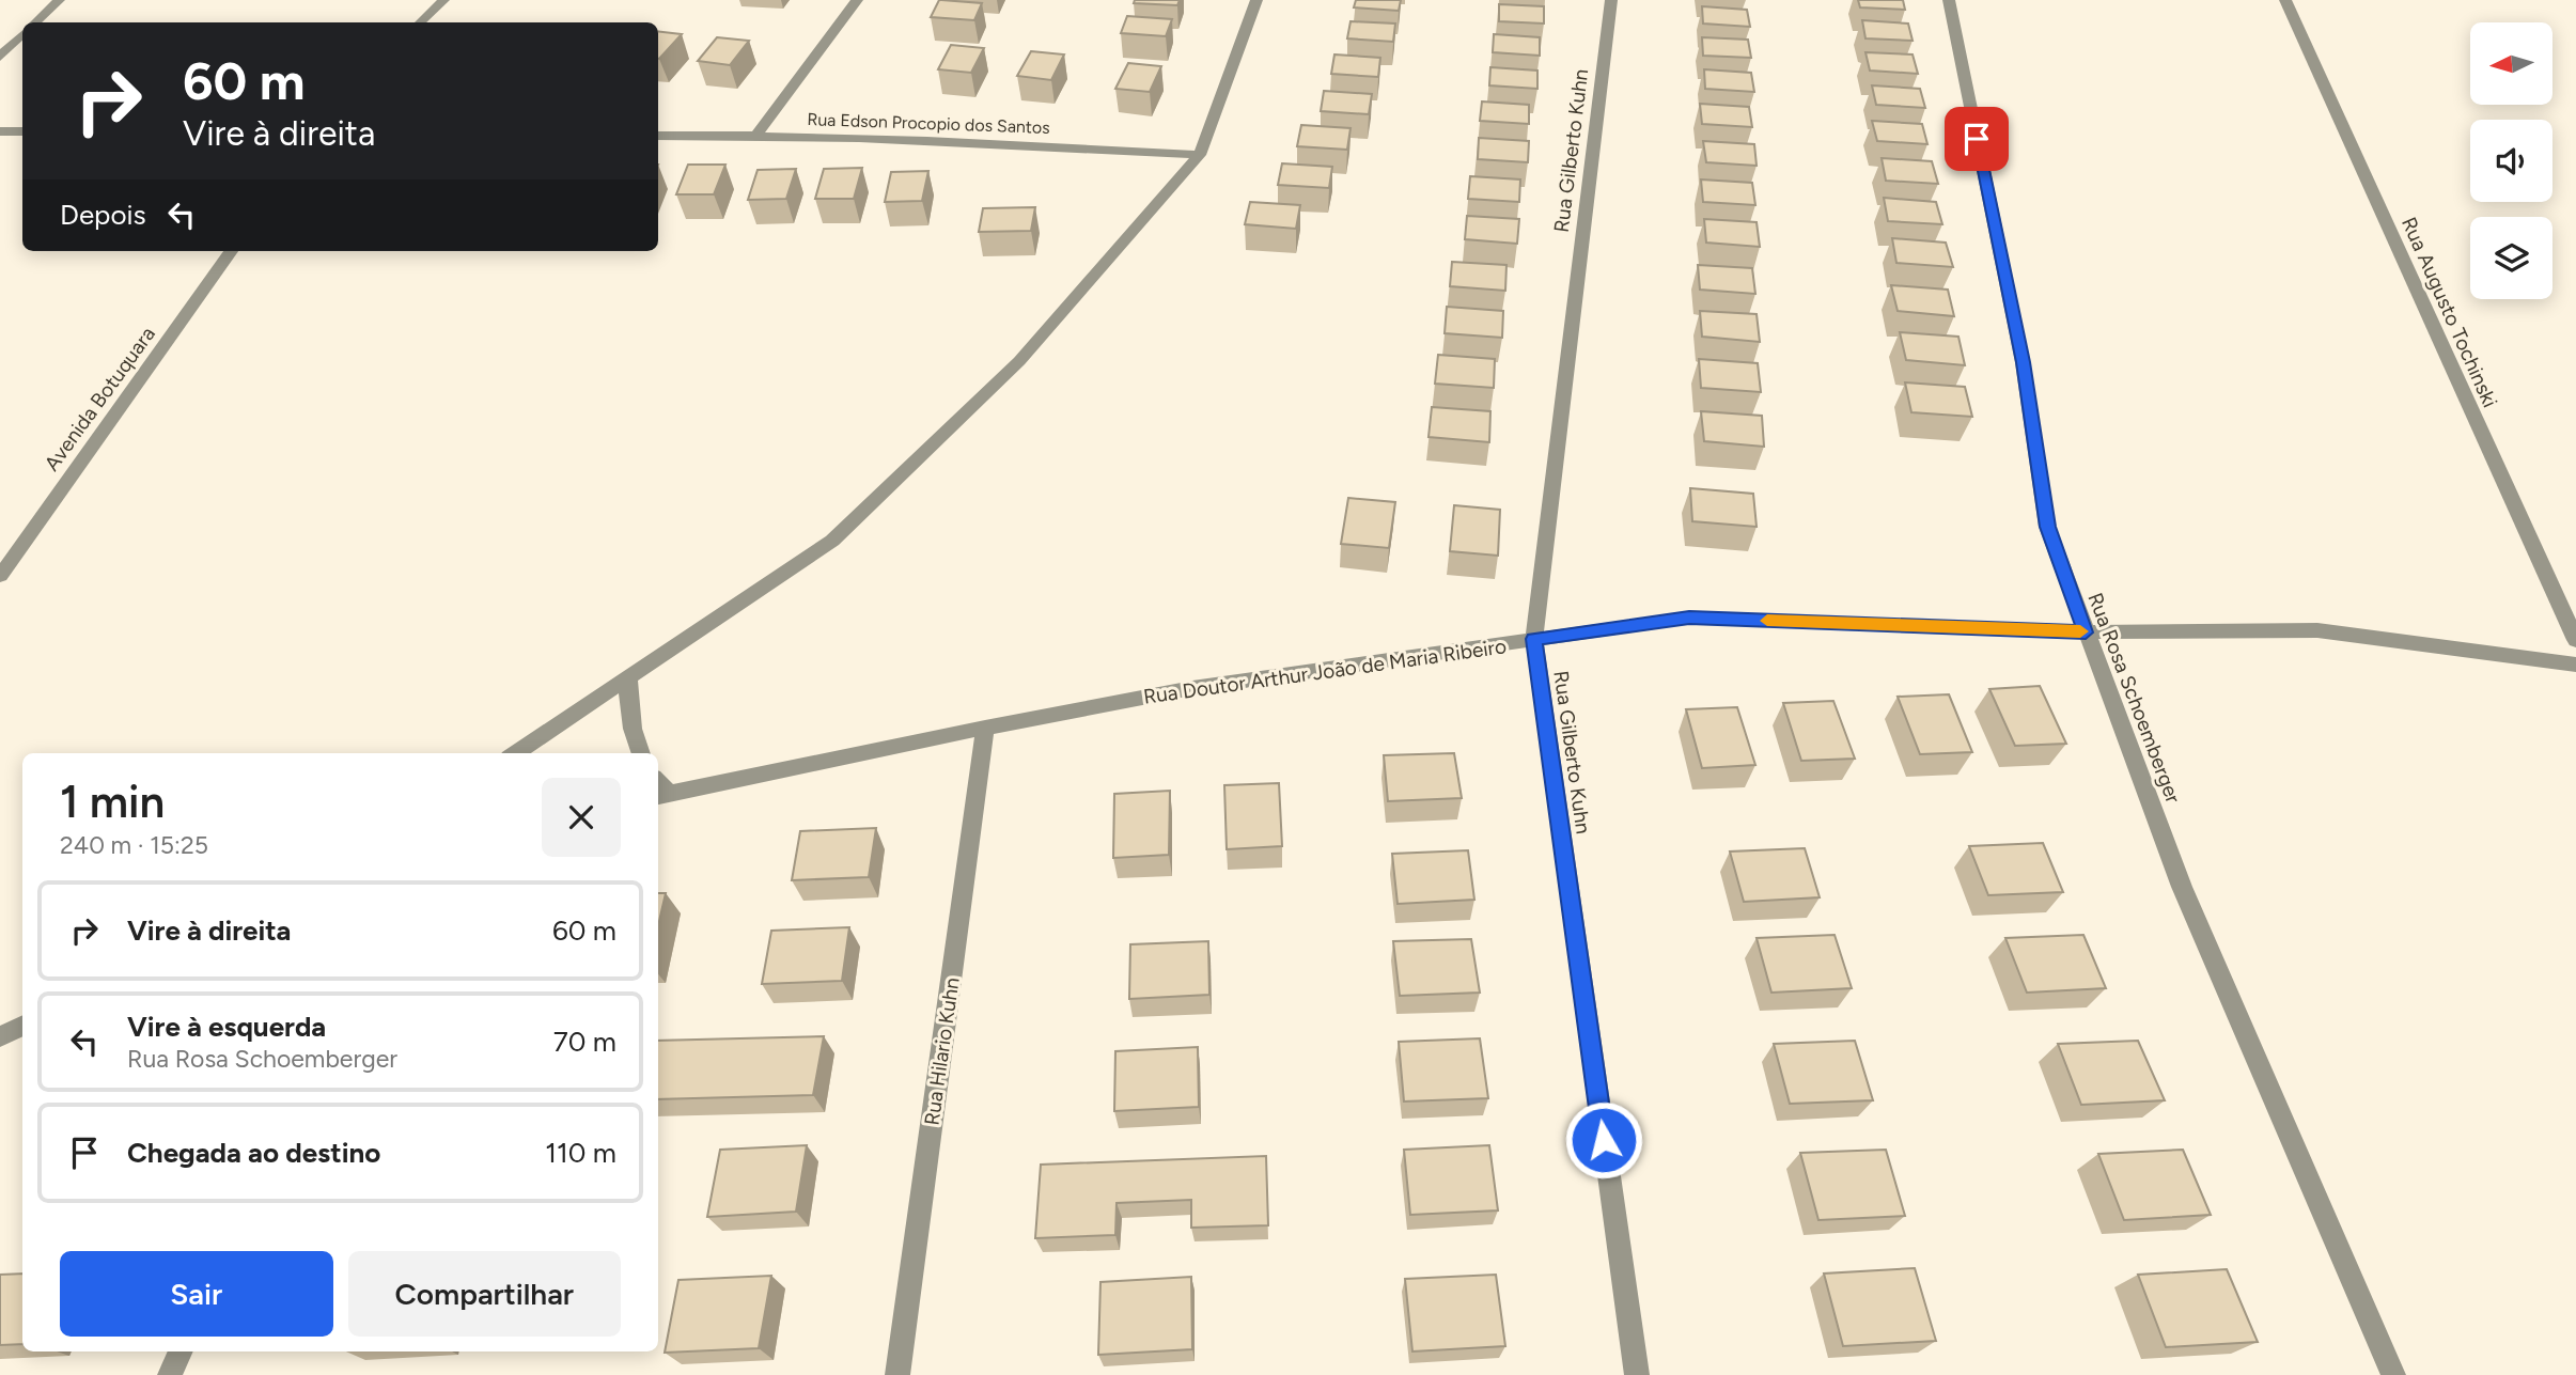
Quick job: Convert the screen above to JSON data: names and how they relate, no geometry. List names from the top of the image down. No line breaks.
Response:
{"streets":{"street":["Rua Edson Procopio dos Santos","Rua Gilberto Kuhn","Rua Augusto Tochinski","Avenida Botuquara","Rua Doutor Arthur João de Maria Ribeiro","Rua Rosa Schoemberger","Rua Hilario Kuhn"]},"crossings":[["Rua Gilberto Kuhn","Rua Doutor Arthur João de Maria Ribeiro"],["Rua Doutor Arthur João de Maria Ribeiro","Rua Rosa Schoemberger"],["Rua Doutor Arthur João de Maria Ribeiro","Rua Hilario Kuhn"]],"north":"left","page":{"turn":["60 m","Vire à direita"],"then":"Depois","heading":["1 min","240 m · 15:25"],"list":[{"name":"Vire à direita","value":"60 m"},{"name":"Vire à esquerda","note":"Rua Rosa Schoemberger","value":"70 m"},{"name":"Chegada ao destino","value":"110 m"}],"buttons":["Sair","Compartilhar"]}}
